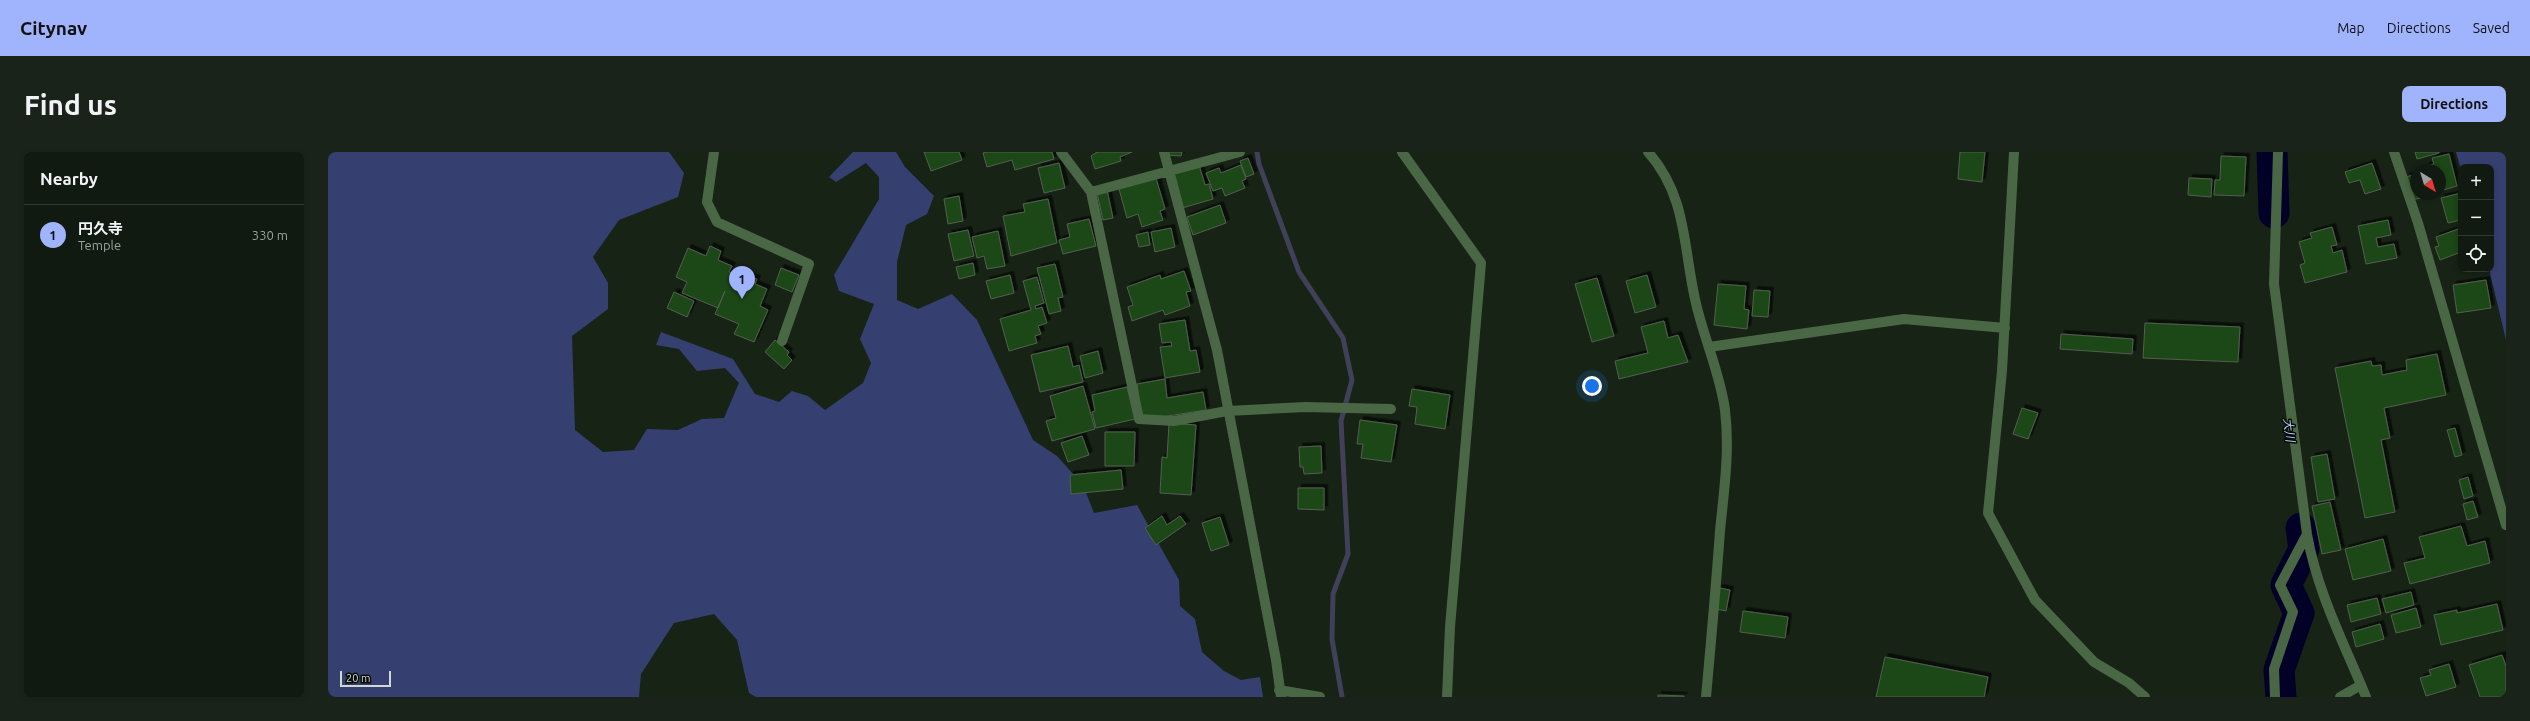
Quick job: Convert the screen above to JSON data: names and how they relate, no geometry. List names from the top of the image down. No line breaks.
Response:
{"water":["大川"],"scale_bar":"20 m","north":"bottom right","page":{"header":"Citynav","nav":["Map","Directions","Saved"],"buttons":"Directions","title":"Find us","heading":"Nearby","map_buttons":["+","−"],"list":[{"mark":"1","name":"円久寺","note":"Temple","value":"330 m"}],"pins":"1","scale":"20 m"}}
